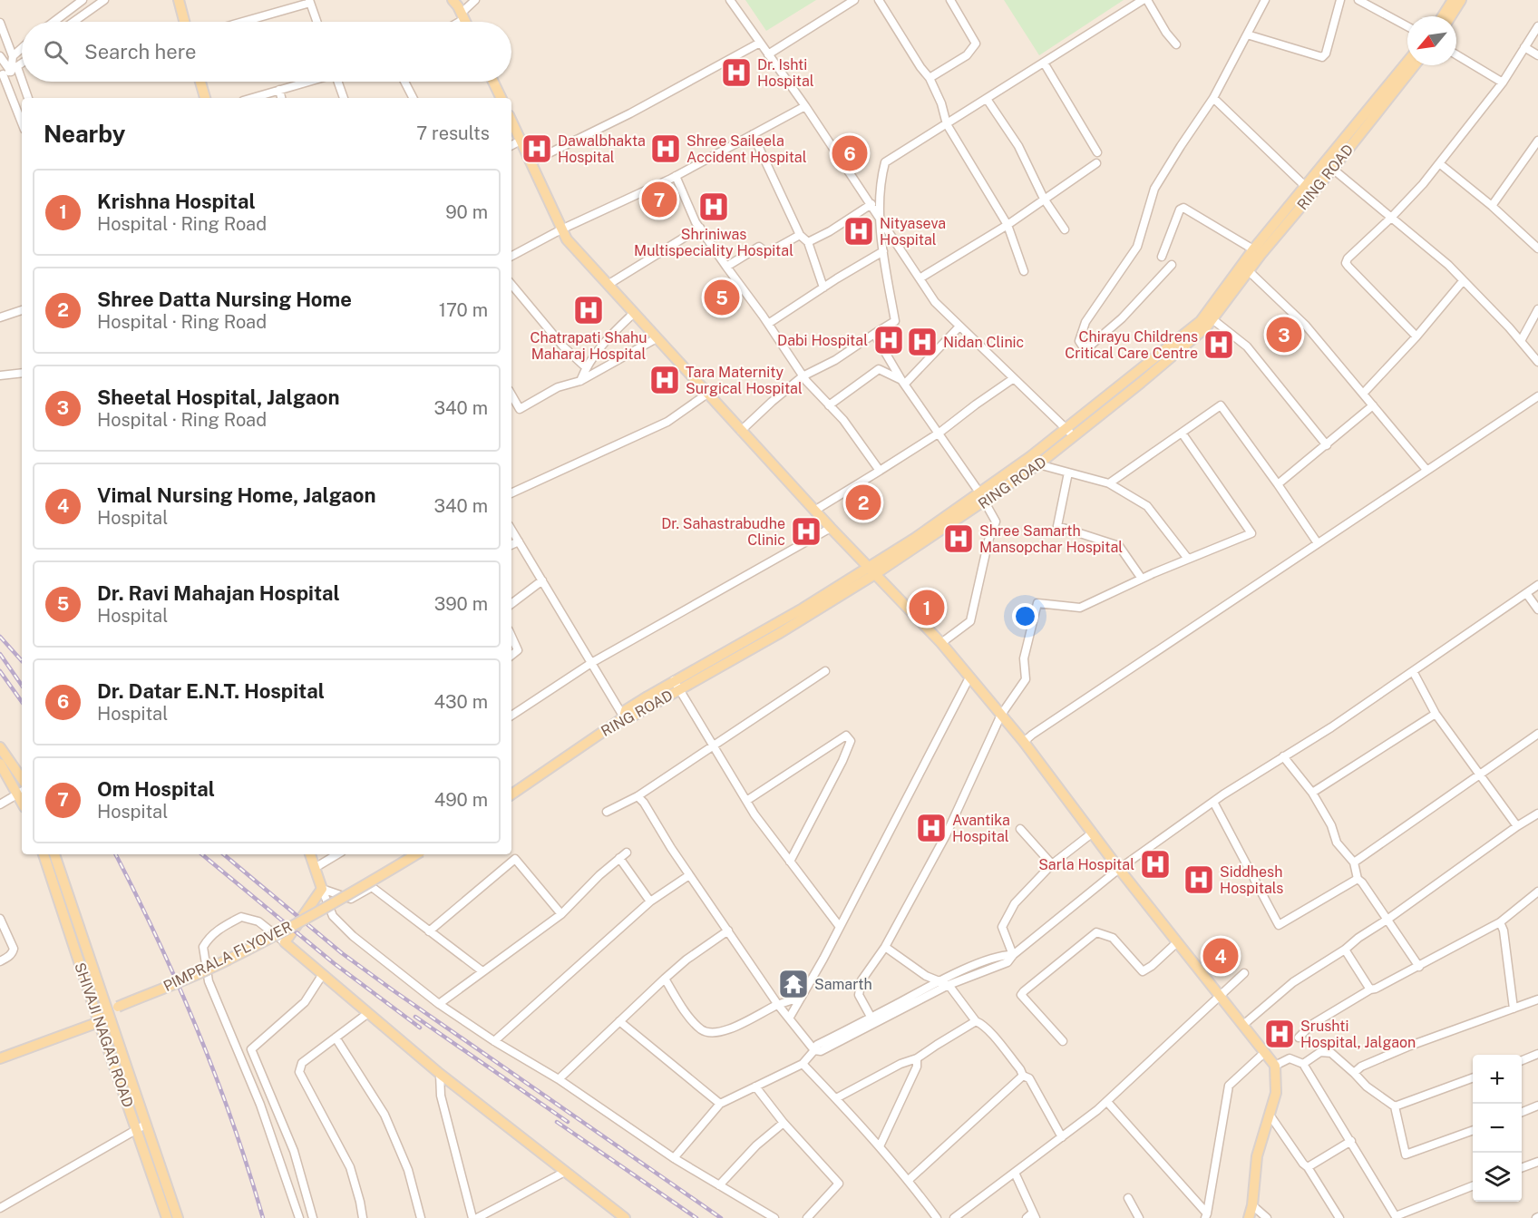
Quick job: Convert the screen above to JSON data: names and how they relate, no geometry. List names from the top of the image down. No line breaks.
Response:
{"streets":{"main road":["RING ROAD","PIMPRALA FLYOVER","SHIVAJI NAGAR ROAD"]},"crossings":[["PIMPRALA FLYOVER","SHIVAJI NAGAR ROAD"]],"places":{"hospital":["Dr. Ishti Hospital","Dawalbhakta Hospital","Shree Saileela Accident Hospital","Shriniwas Multispeciality Hospital","Nityaseva Hospital","Chatrapati Shahu Maharaj Hospital","Dabi Hospital","Nidan Clinic","Chirayu Childrens Critical Care Centre","Tara Maternity Surgical Hospital","Dr. Sahastrabudhe Clinic","Shree Samarth Mansopchar Hospital","Avantika Hospital","Sarla Hospital","Siddhesh Hospitals","Srushti Hospital, Jalgaon"],"temple":["Samarth"]},"north":"bottom left","page":{"search":"Search here","heading":["Nearby","7 results"],"pins":["6","7","5","3","2","1","4"],"list":[{"mark":"1","name":"Krishna Hospital","note":"Hospital · Ring Road","value":"90 m"},{"mark":"2","name":"Shree Datta Nursing Home","note":"Hospital · Ring Road","value":"170 m"},{"mark":"3","name":"Sheetal Hospital, Jalgaon","note":"Hospital · Ring Road","value":"340 m"},{"mark":"4","name":"Vimal Nursing Home, Jalgaon","note":"Hospital","value":"340 m"},{"mark":"5","name":"Dr. Ravi Mahajan Hospital","note":"Hospital","value":"390 m"},{"mark":"6","name":"Dr. Datar E.N.T. Hospital","note":"Hospital","value":"430 m"},{"mark":"7","name":"Om Hospital","note":"Hospital","value":"490 m"}],"map_buttons":["+","−"]}}
